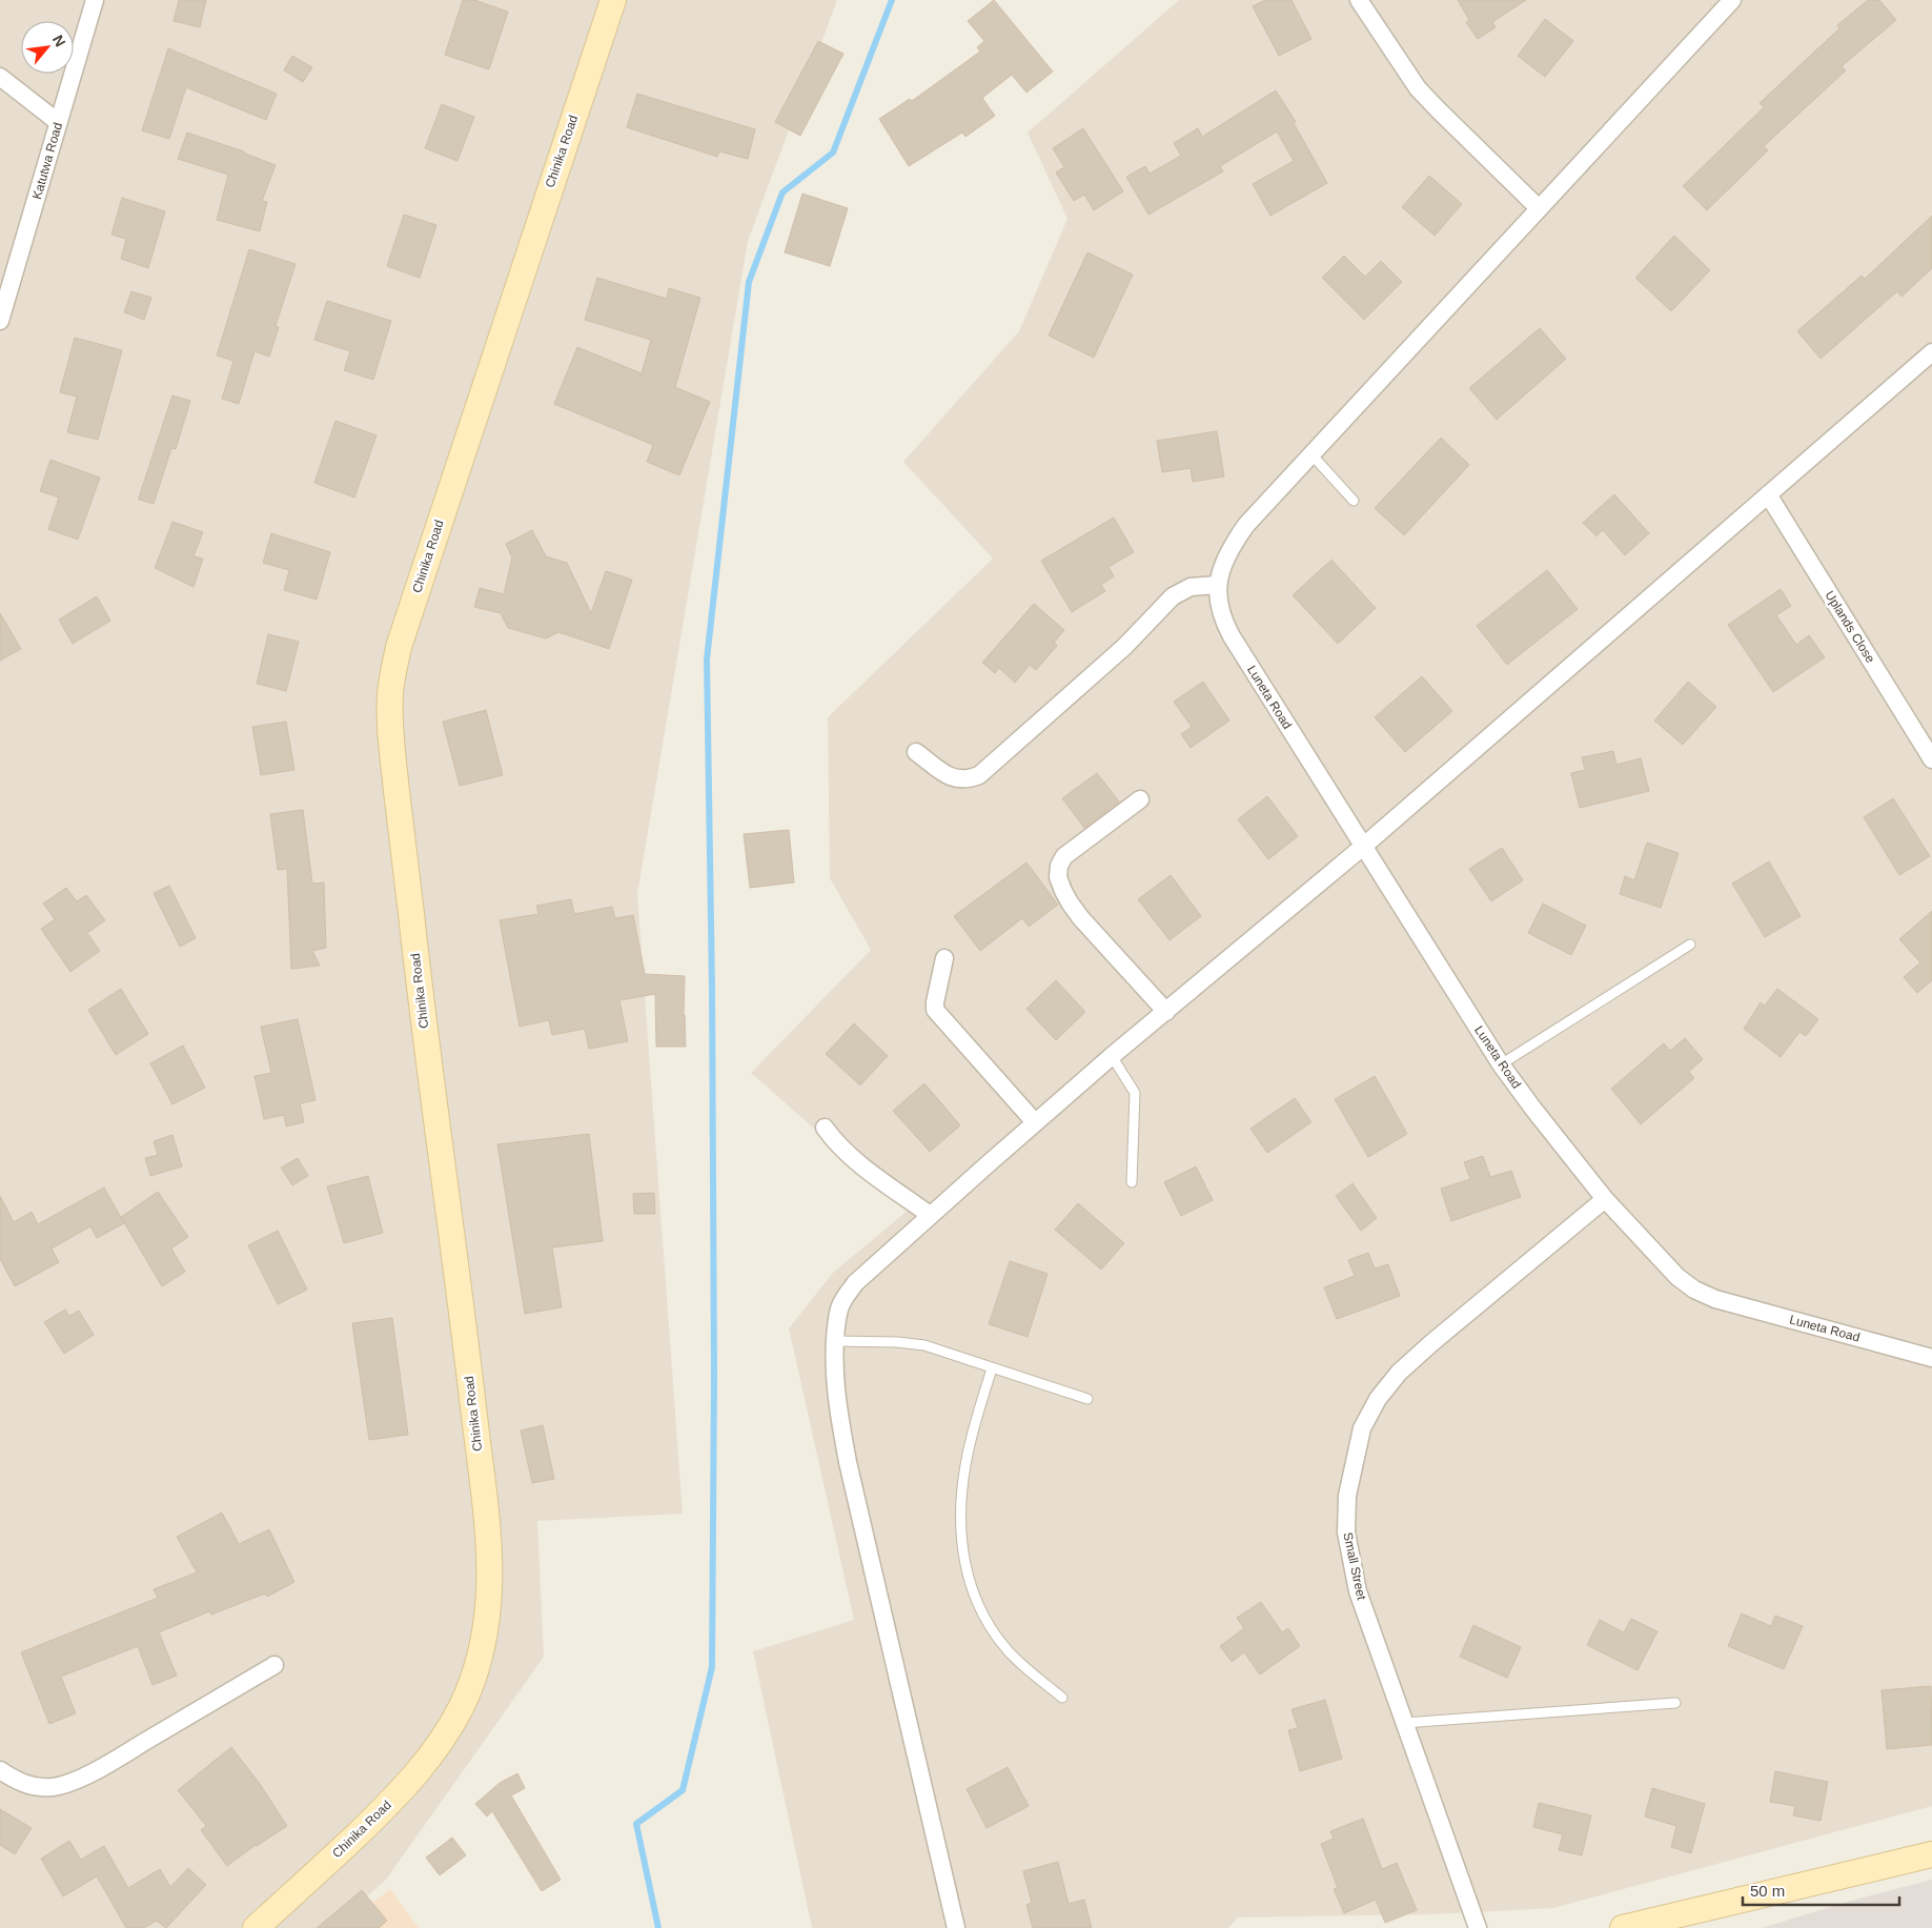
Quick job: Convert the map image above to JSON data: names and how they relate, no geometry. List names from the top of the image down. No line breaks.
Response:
{"streets":{"main road":["Chinika Road"],"street":["Katutwa Road","Uplands Close","Luneta Road","Small Street"]},"crossings":[["Luneta Road","Small Street"]],"scale_bar":"50 m","north":"top right"}
